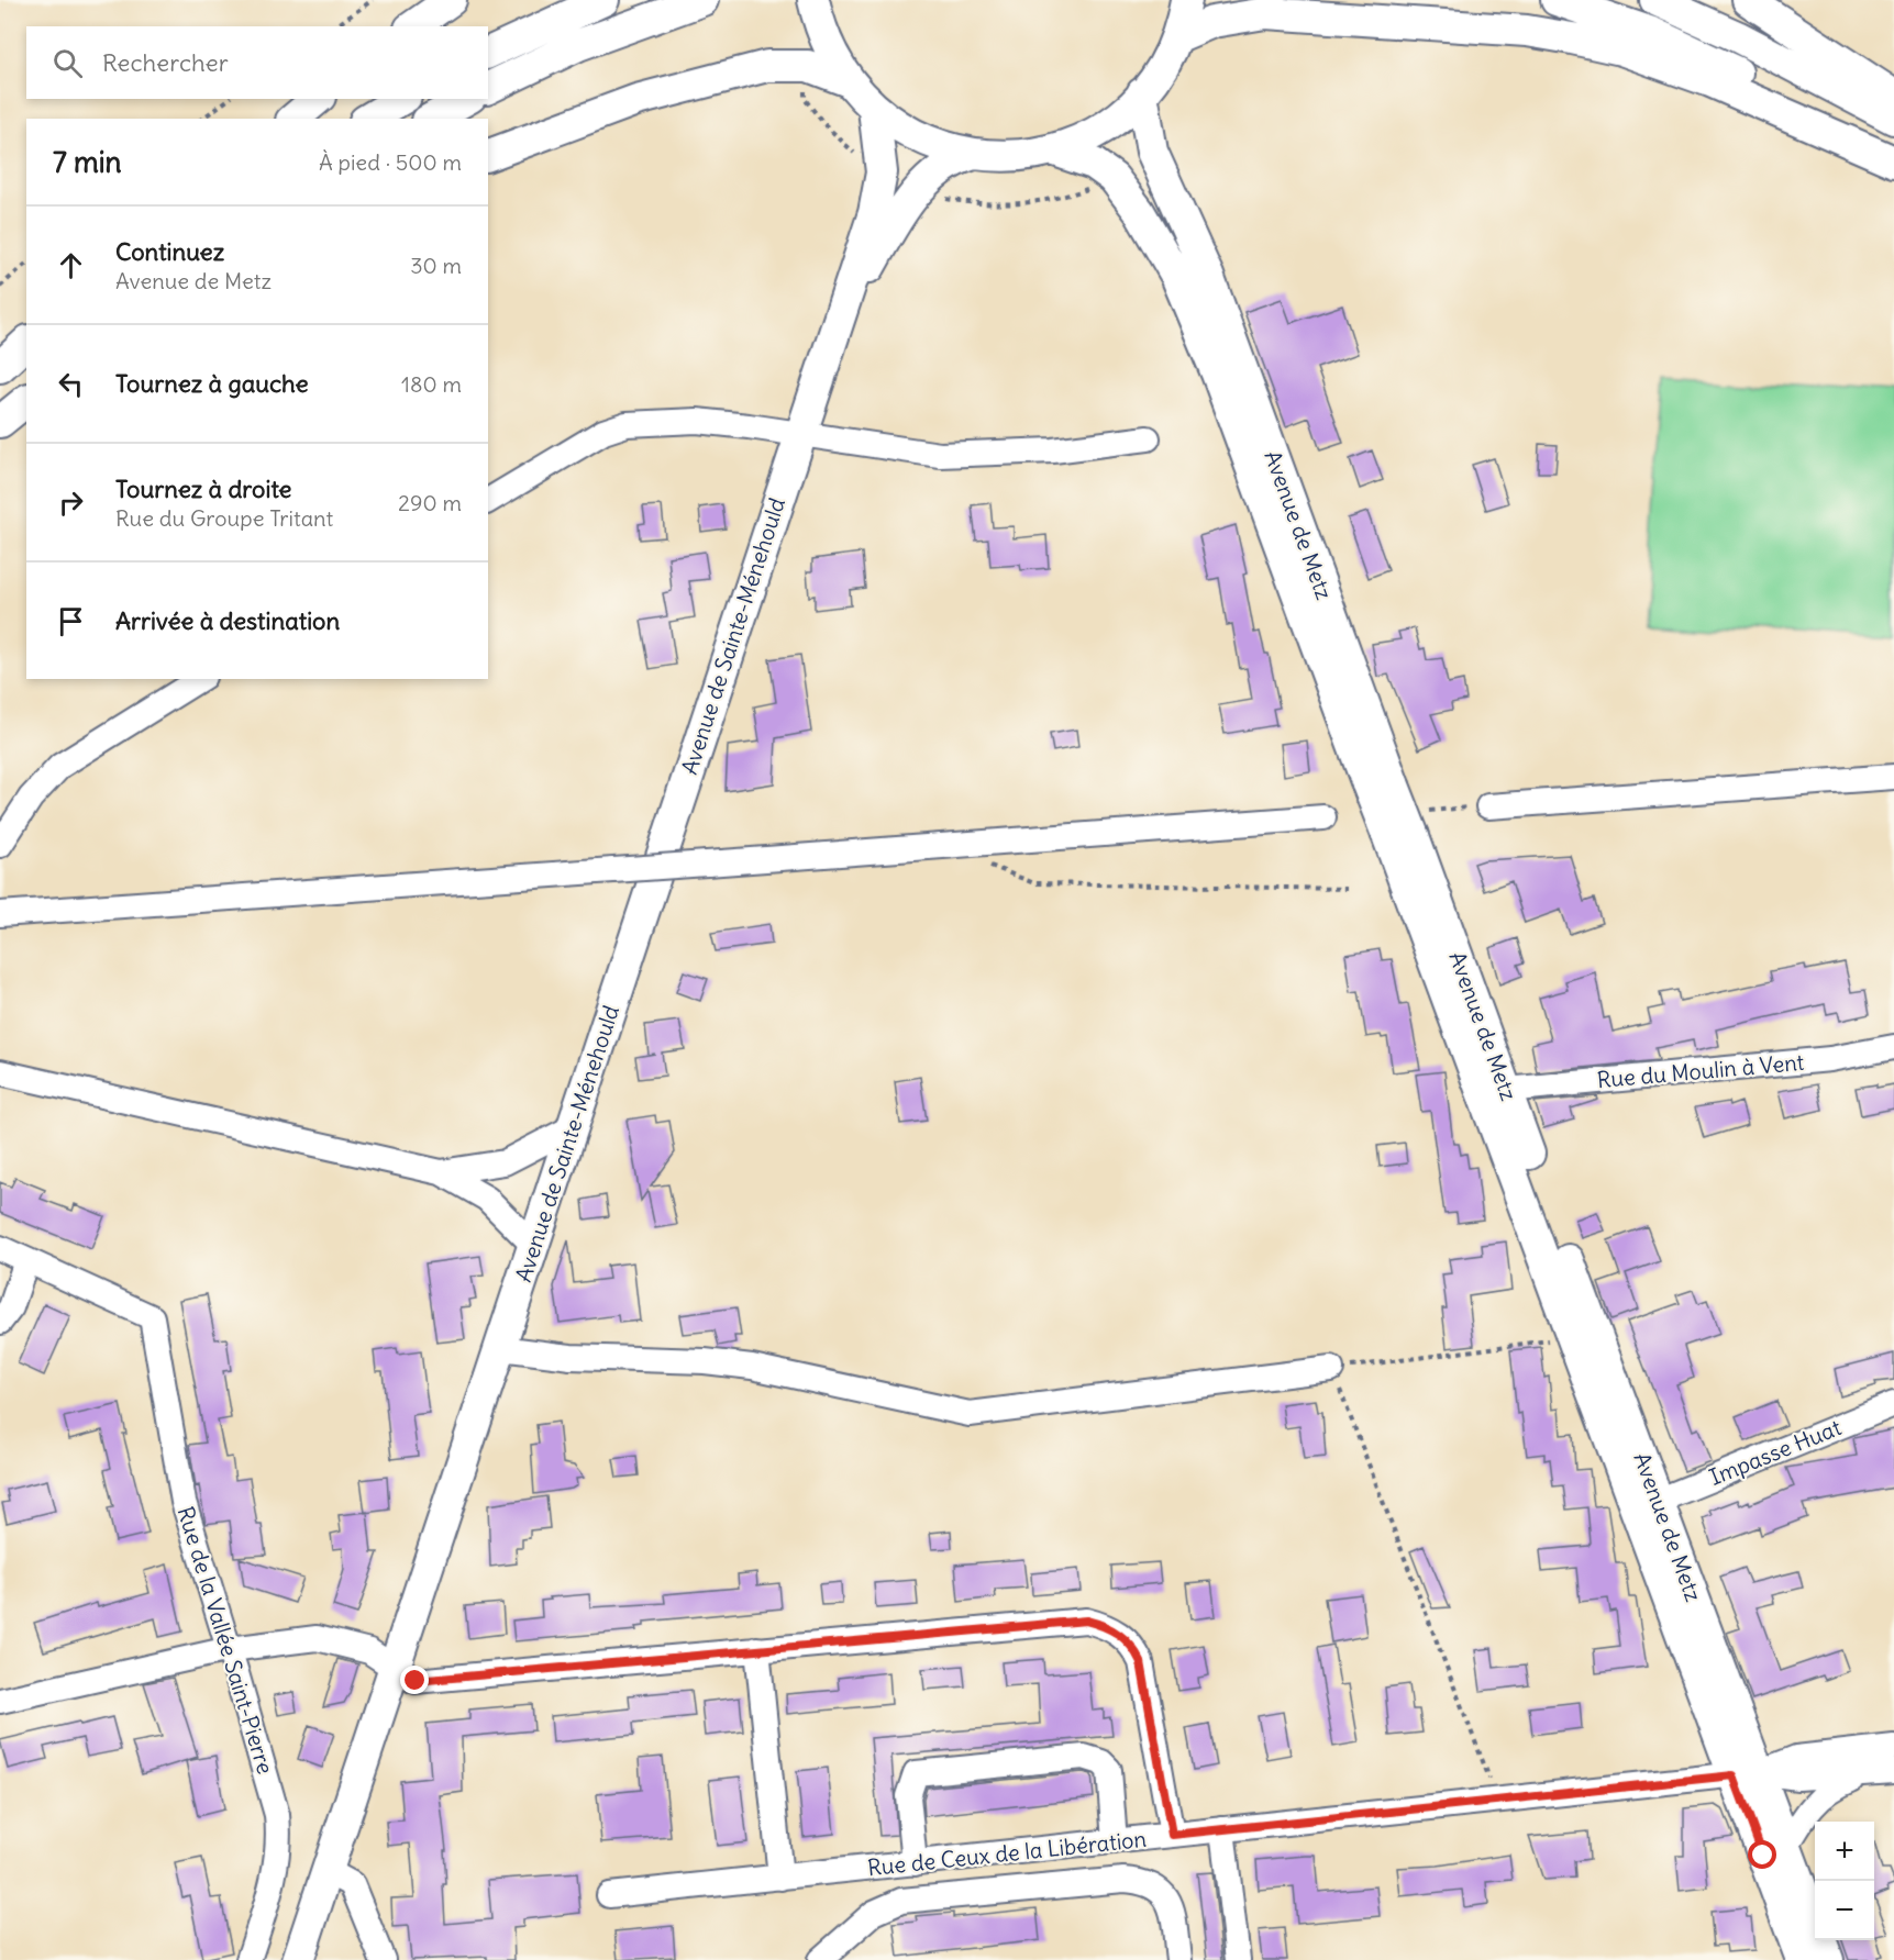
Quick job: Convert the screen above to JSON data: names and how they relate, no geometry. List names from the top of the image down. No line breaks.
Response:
{"streets":{"main road":["Avenue de Metz","Avenue de Sainte-Ménehould"],"street":["Rue du Moulin à Vent","Impasse Huat","Rue de la Vallée Saint-Pierre","Rue de Ceux de la Libération"]},"crossings":[["Avenue de Metz","Rue du Moulin à Vent"],["Avenue de Metz","Impasse Huat"],["Avenue de Metz","Rue de Ceux de la Libération"]],"page":{"search":"Rechercher","heading":["7 min","À pied · 500 m"],"list":[["Continuez","Avenue de Metz","30 m"],["Tournez à gauche","180 m"],["Tournez à droite","Rue du Groupe Tritant","290 m"],"Arrivée à destination"],"map_buttons":["+","−"]}}
